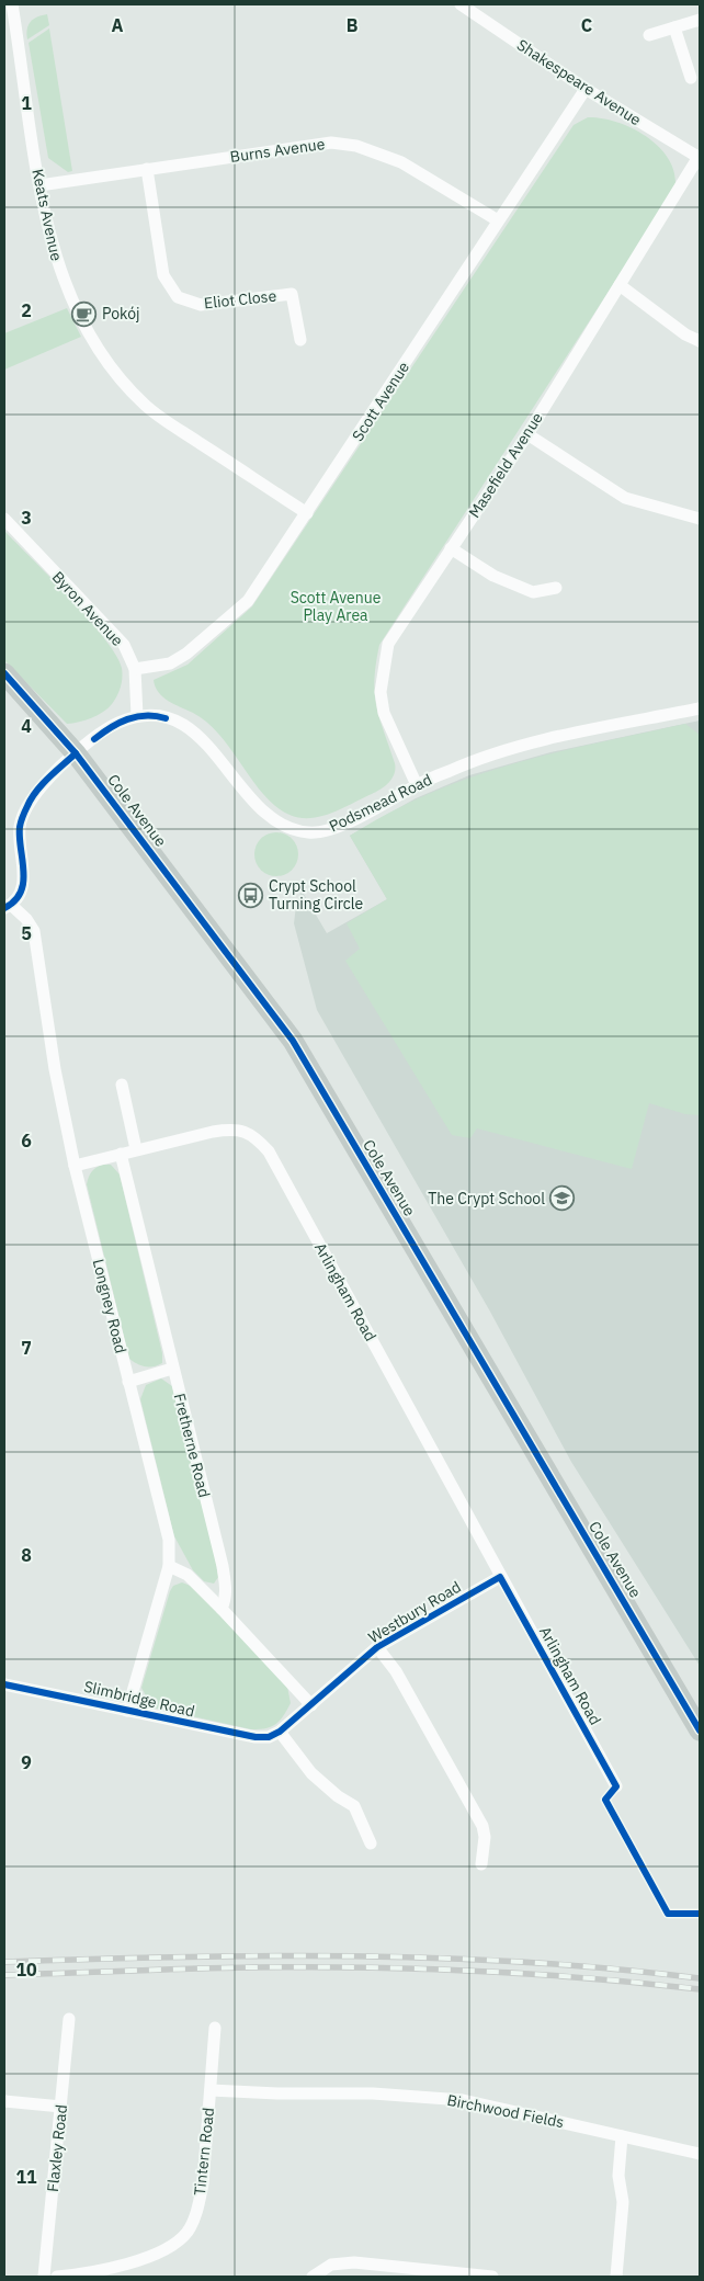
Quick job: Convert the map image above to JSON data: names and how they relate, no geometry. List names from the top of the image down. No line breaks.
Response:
{"streets":{"highway":["Cole Avenue"],"street":["Shakespeare Avenue","Burns Avenue","Keats Avenue","Eliot Close","Scott Avenue","Masefield Avenue","Byron Avenue","Podsmead Road","Arlingham Road","Longney Road","Fretherne Road","Westbury Road","Slimbridge Road","Birchwood Fields","Flaxley Road","Tintern Road"]},"crossings":[["Shakespeare Avenue","Scott Avenue"],["Shakespeare Avenue","Masefield Avenue"],["Burns Avenue","Keats Avenue"],["Burns Avenue","Eliot Close"],["Burns Avenue","Scott Avenue"],["Keats Avenue","Scott Avenue"],["Scott Avenue","Byron Avenue"],["Masefield Avenue","Podsmead Road"],["Byron Avenue","Podsmead Road"],["Arlingham Road","Longney Road"],["Arlingham Road","Fretherne Road"],["Arlingham Road","Westbury Road"],["Longney Road","Slimbridge Road"],["Westbury Road","Slimbridge Road"],["Birchwood Fields","Tintern Road"]],"parks":["Scott Avenue Play Area"],"places":{"cafe":["Pokój"],"bus stop":["Crypt School Turning Circle"],"school or university":["The Crypt School"]},"grid":{"columns":["A","B","C"],"rows":["1","2","3","4","5","6","7","8","9","10","11"]}}
